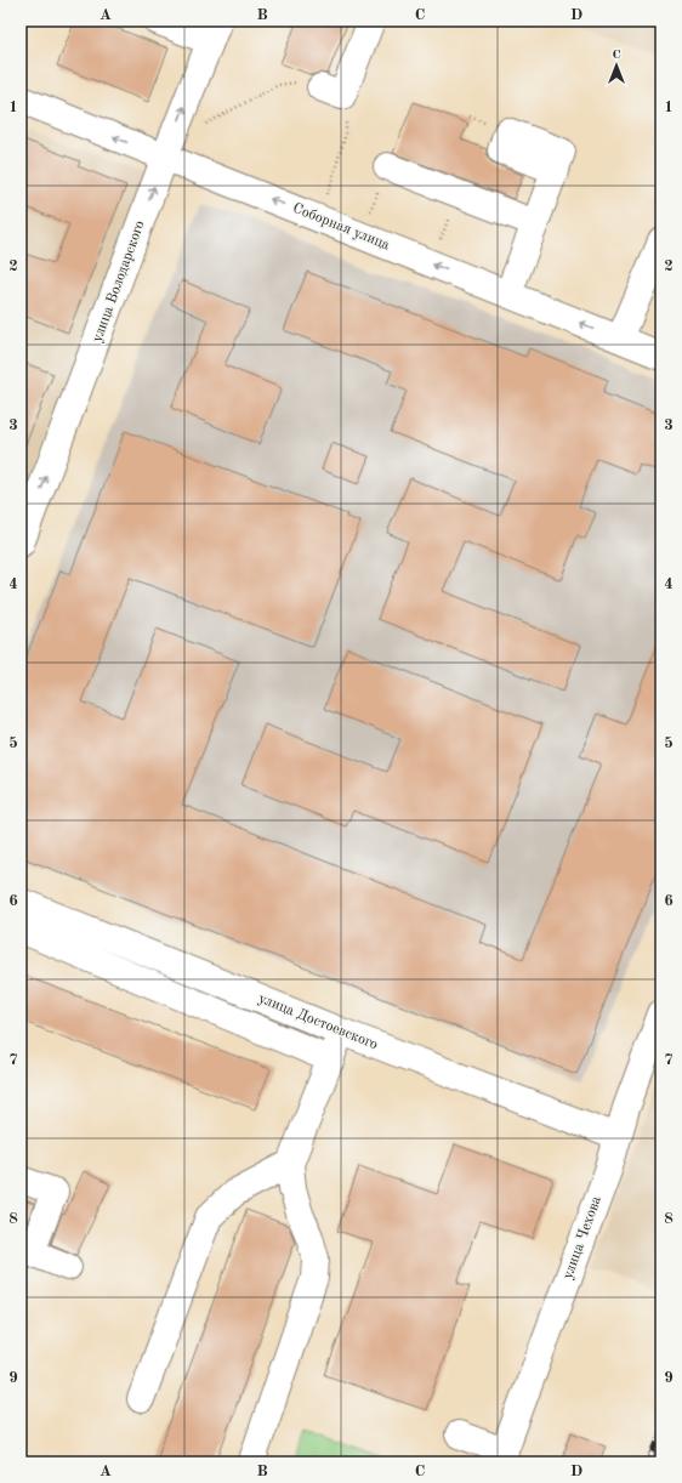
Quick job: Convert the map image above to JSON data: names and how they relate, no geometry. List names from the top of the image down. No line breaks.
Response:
{"streets":{"street":["Соборная улица","улица Володарского","улица Достоевского","улица Чехова"]},"crossings":[["Соборная улица","улица Володарского"],["улица Достоевского","улица Чехова"]],"one_way":["улица Володарского"],"north":"top","grid":{"columns":["A","B","C","D"],"rows":["1","2","3","4","5","6","7","8","9"]}}
